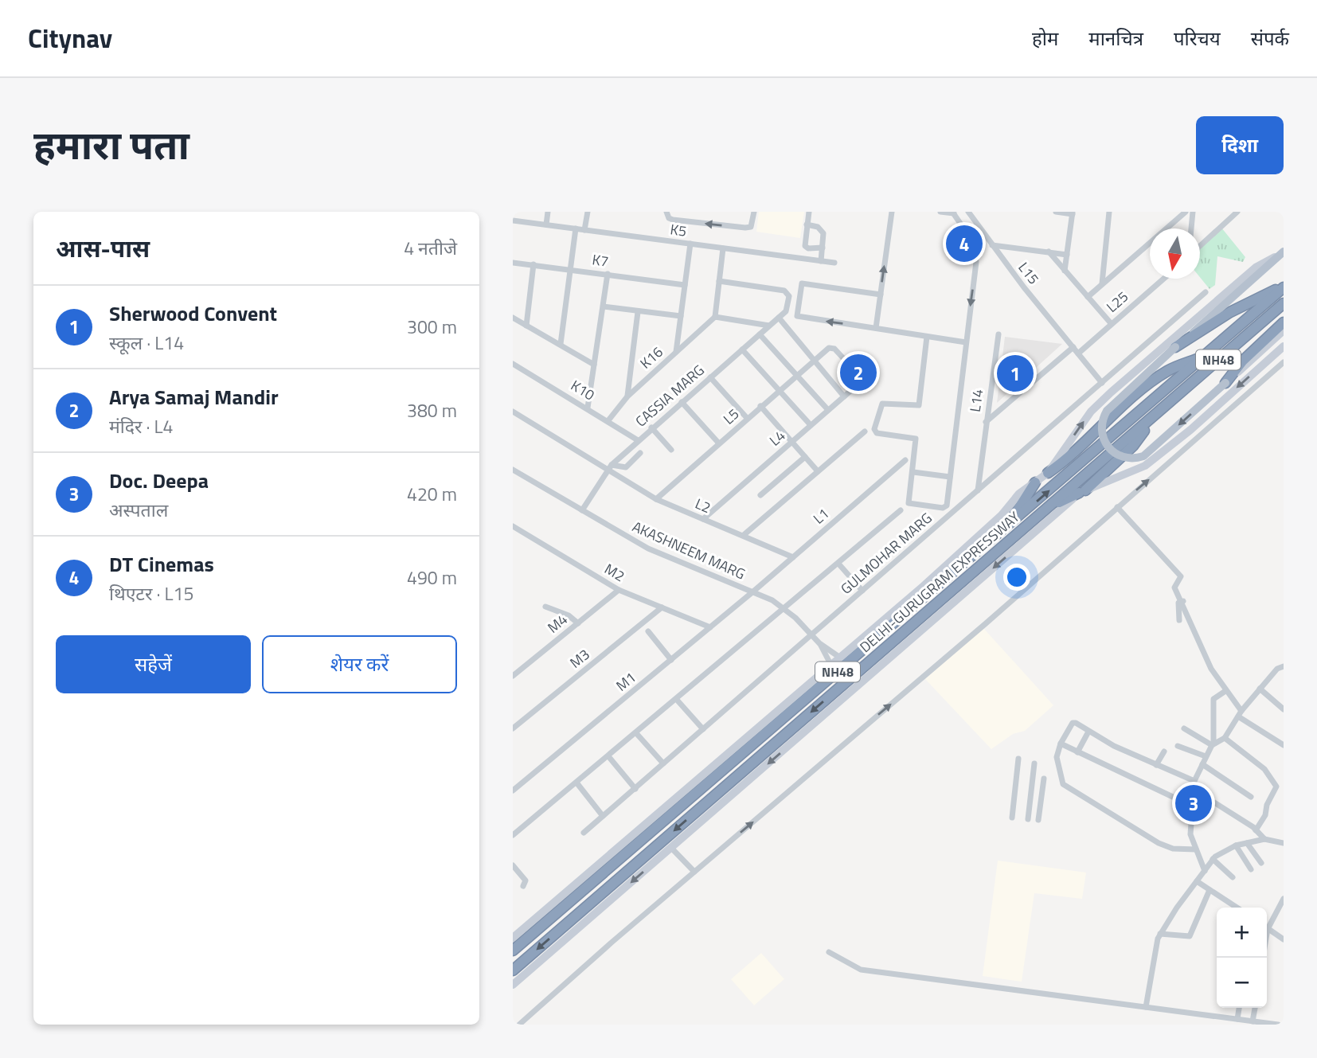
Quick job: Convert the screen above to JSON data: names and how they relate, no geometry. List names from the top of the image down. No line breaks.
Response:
{"streets":{"highway":["NH48","DELHI-GURUGRAM EXPRESSWAY"],"street":["K5","K7","L15","L25","K16","K10","CASSIA MARG","L14","L5","L4","L2","L1","AKASHNEEM MARG","GULMOHAR MARG","M2","M4","M3","M1"]},"crossings":[["L15","L25"],["L15","L14"],["L15","GULMOHAR MARG"],["K16","K10"],["K10","CASSIA MARG"],["CASSIA MARG","L2"],["CASSIA MARG","AKASHNEEM MARG"],["L5","L4"],["L5","L2"],["L4","L2"],["L2","L1"],["L1","AKASHNEEM MARG"],["L1","M1"],["AKASHNEEM MARG","GULMOHAR MARG"],["AKASHNEEM MARG","M1"],["M2","M4"],["M2","M3"],["M2","M1"]],"north":"bottom","page":{"header":"Citynav","nav":["होम","मानचित्र","परिचय","संपर्क"],"title":"हमारा पता","buttons":["दिशा",["सहेजें","शेयर करें"]],"heading":["आस-पास","4 नतीजे"],"pins":["4","2","1","3"],"list":[{"mark":"1","name":"Sherwood Convent","note":"स्कूल · L14","value":"300 m"},{"mark":"2","name":"Arya Samaj Mandir","note":"मंदिर · L4","value":"380 m"},{"mark":"3","name":"Doc. Deepa","note":"अस्पताल","value":"420 m"},{"mark":"4","name":"DT Cinemas","note":"थिएटर · L15","value":"490 m"}],"map_buttons":["+","−"]}}
